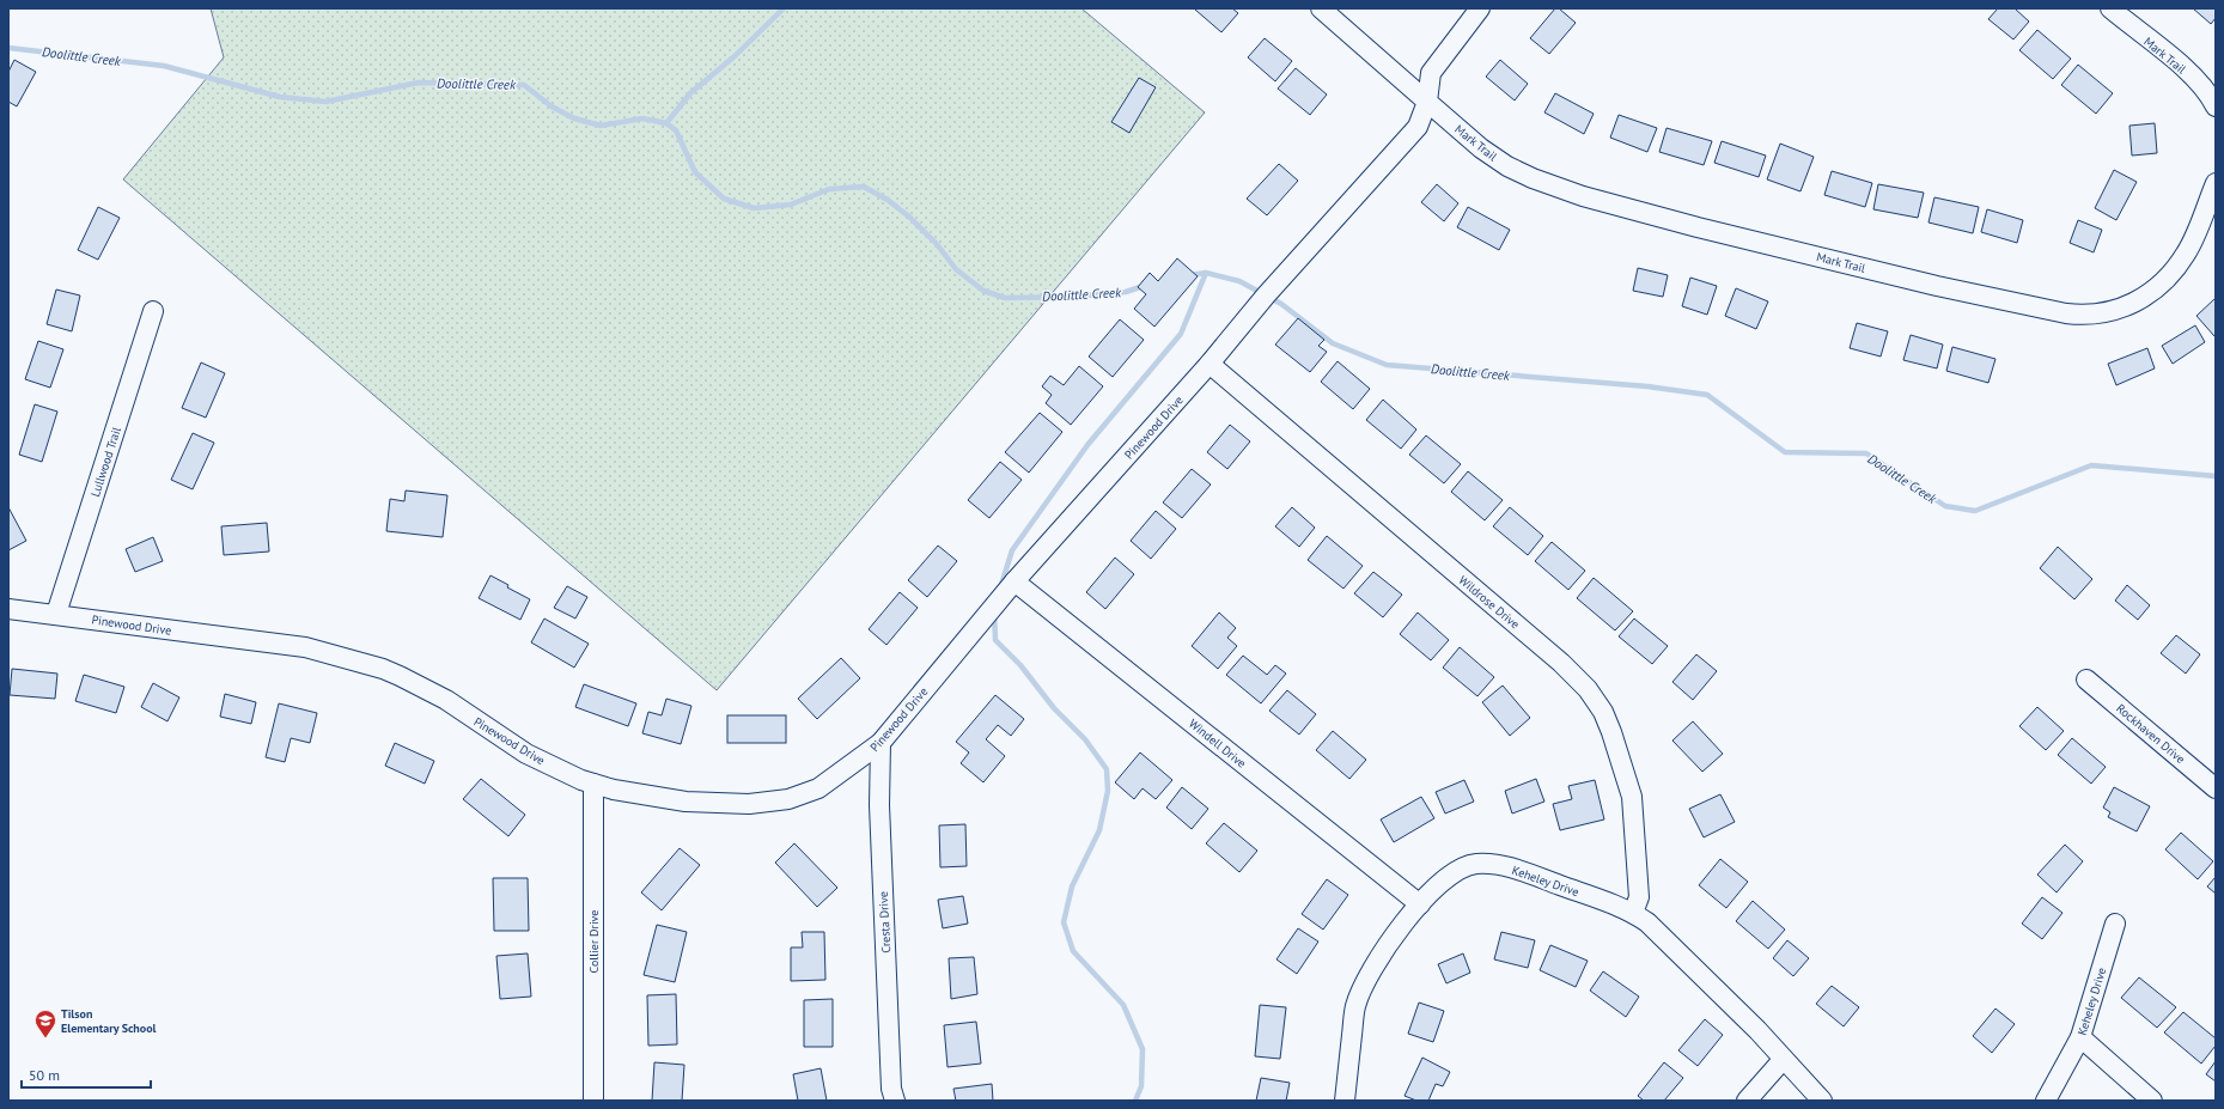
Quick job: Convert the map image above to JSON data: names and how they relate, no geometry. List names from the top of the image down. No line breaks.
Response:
{"streets":{"street":["Mark Trail","Pinewood Drive","Lullwood Trail","Wildrose Drive","Rockhaven Drive","Windell Drive","Keheley Drive","Cresta Drive","Collier Drive"]},"crossings":[["Mark Trail","Pinewood Drive"],["Pinewood Drive","Lullwood Trail"],["Pinewood Drive","Wildrose Drive"],["Pinewood Drive","Windell Drive"],["Pinewood Drive","Cresta Drive"],["Pinewood Drive","Collier Drive"],["Wildrose Drive","Keheley Drive"],["Windell Drive","Keheley Drive"]],"water":["Doolittle Creek"],"places":{"school or university":["Tilson Elementary School"]},"scale_bar":"50 m"}
